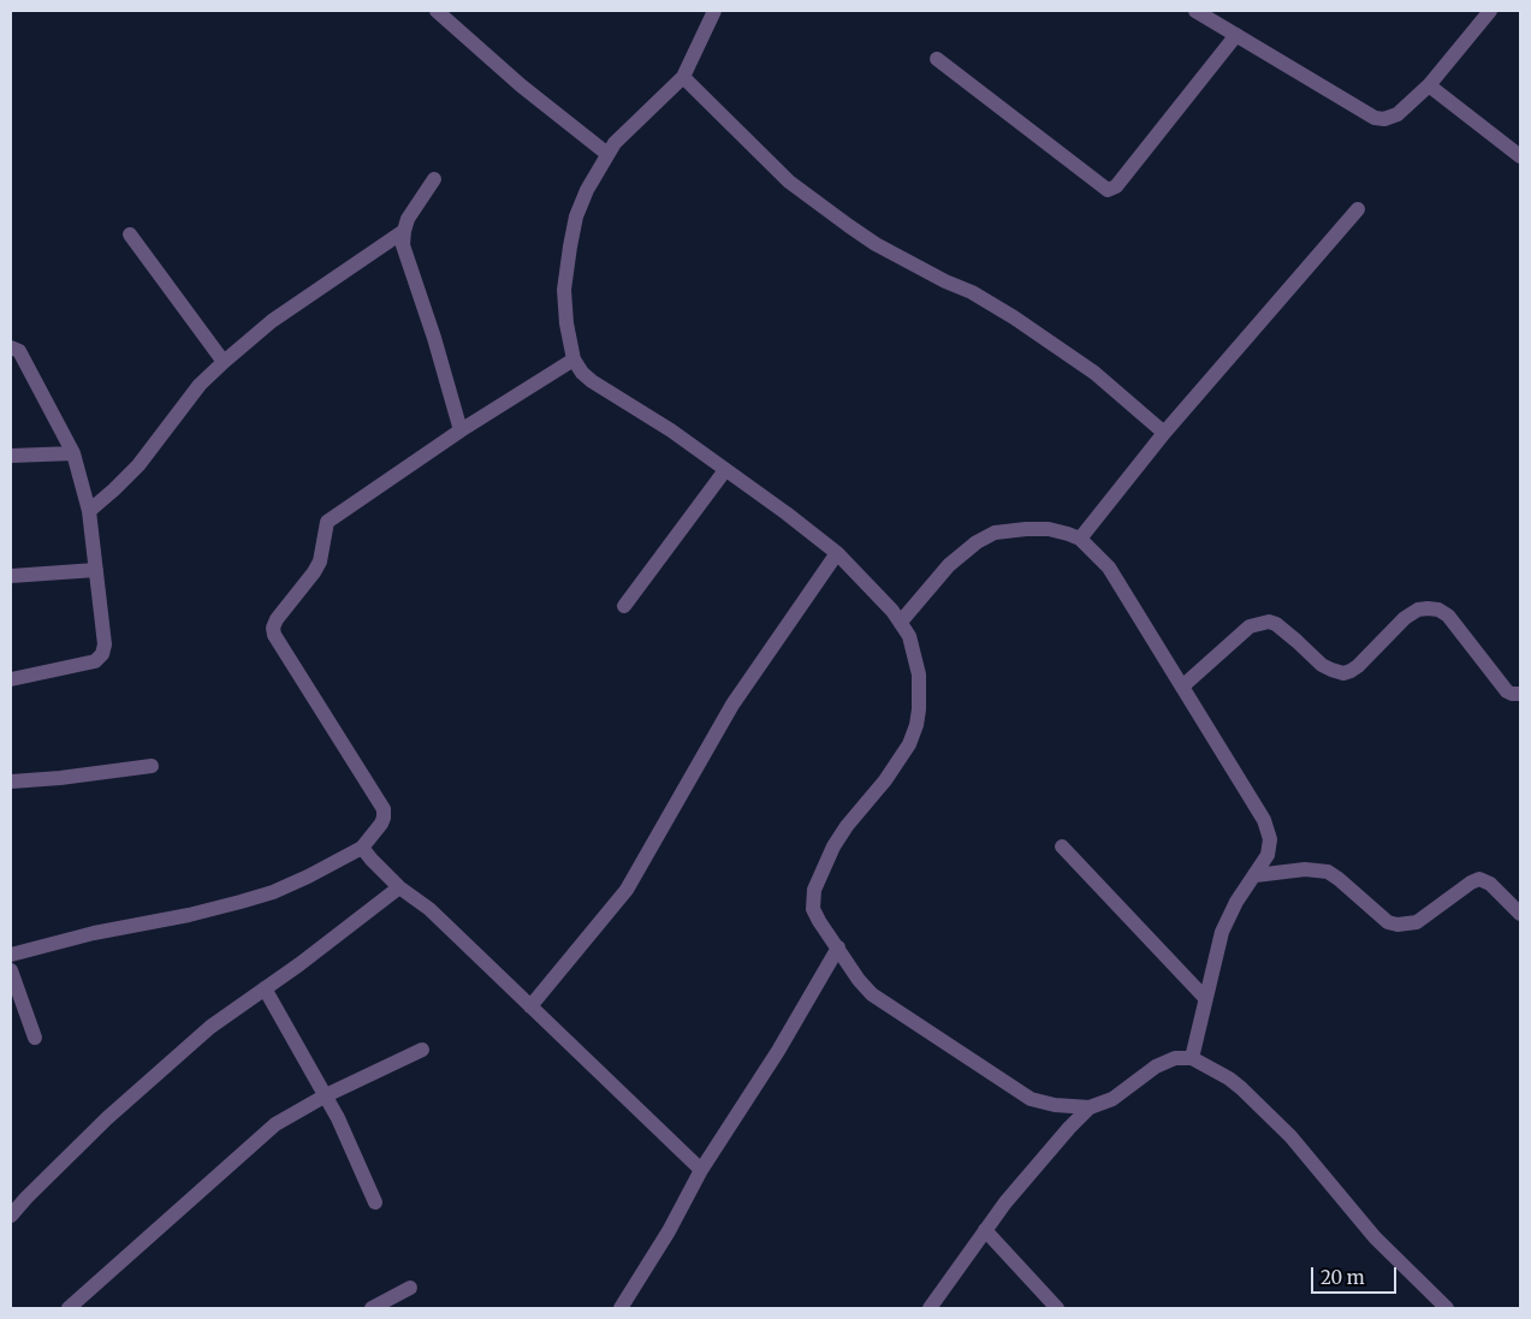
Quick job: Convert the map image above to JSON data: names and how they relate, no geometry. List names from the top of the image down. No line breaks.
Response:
{"scale_bar":"20 m"}
